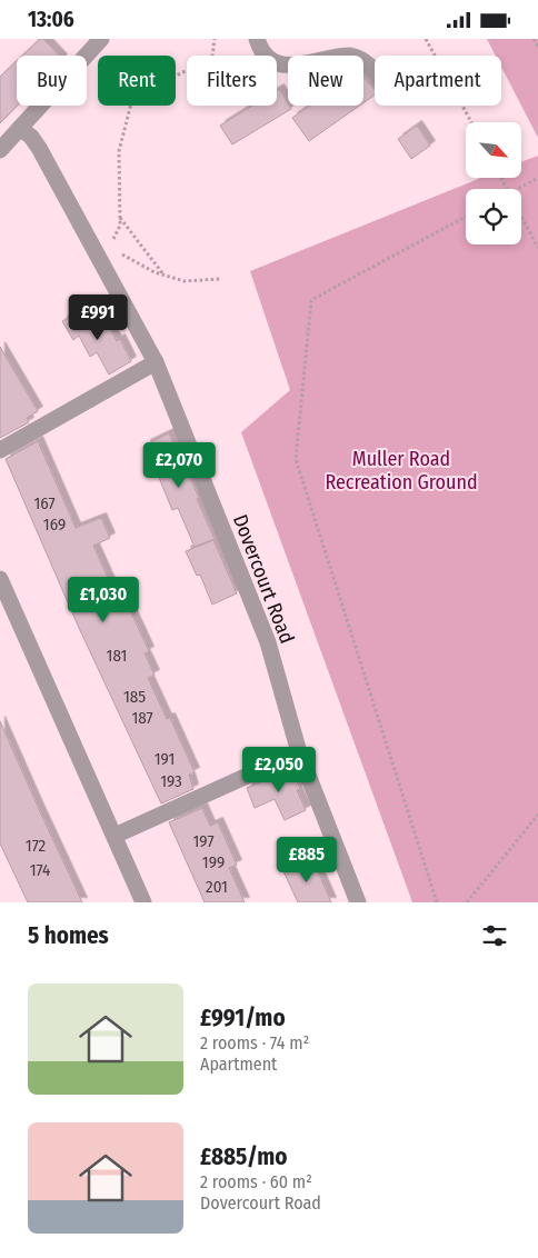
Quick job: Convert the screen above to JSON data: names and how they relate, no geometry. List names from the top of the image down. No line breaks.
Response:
{"streets":{"street":["Dovercourt Road"]},"parks":["Muller Road Recreation Ground"],"house_numbers":["167","169","181","185","187","191","193","197","172","199","174","201"],"north":"bottom right","page":{"status":"13:06","chip":["Buy","Rent","Filters","New","Apartment"],"price":["£991","£2,070","£1,030","£2,050","£885"],"heading":"5 homes","list":[{"name":"£991/mo","note":"2 rooms · 74 m² · Apartment"},{"name":"£885/mo","note":"2 rooms · 60 m² · Dovercourt Road"}]}}
